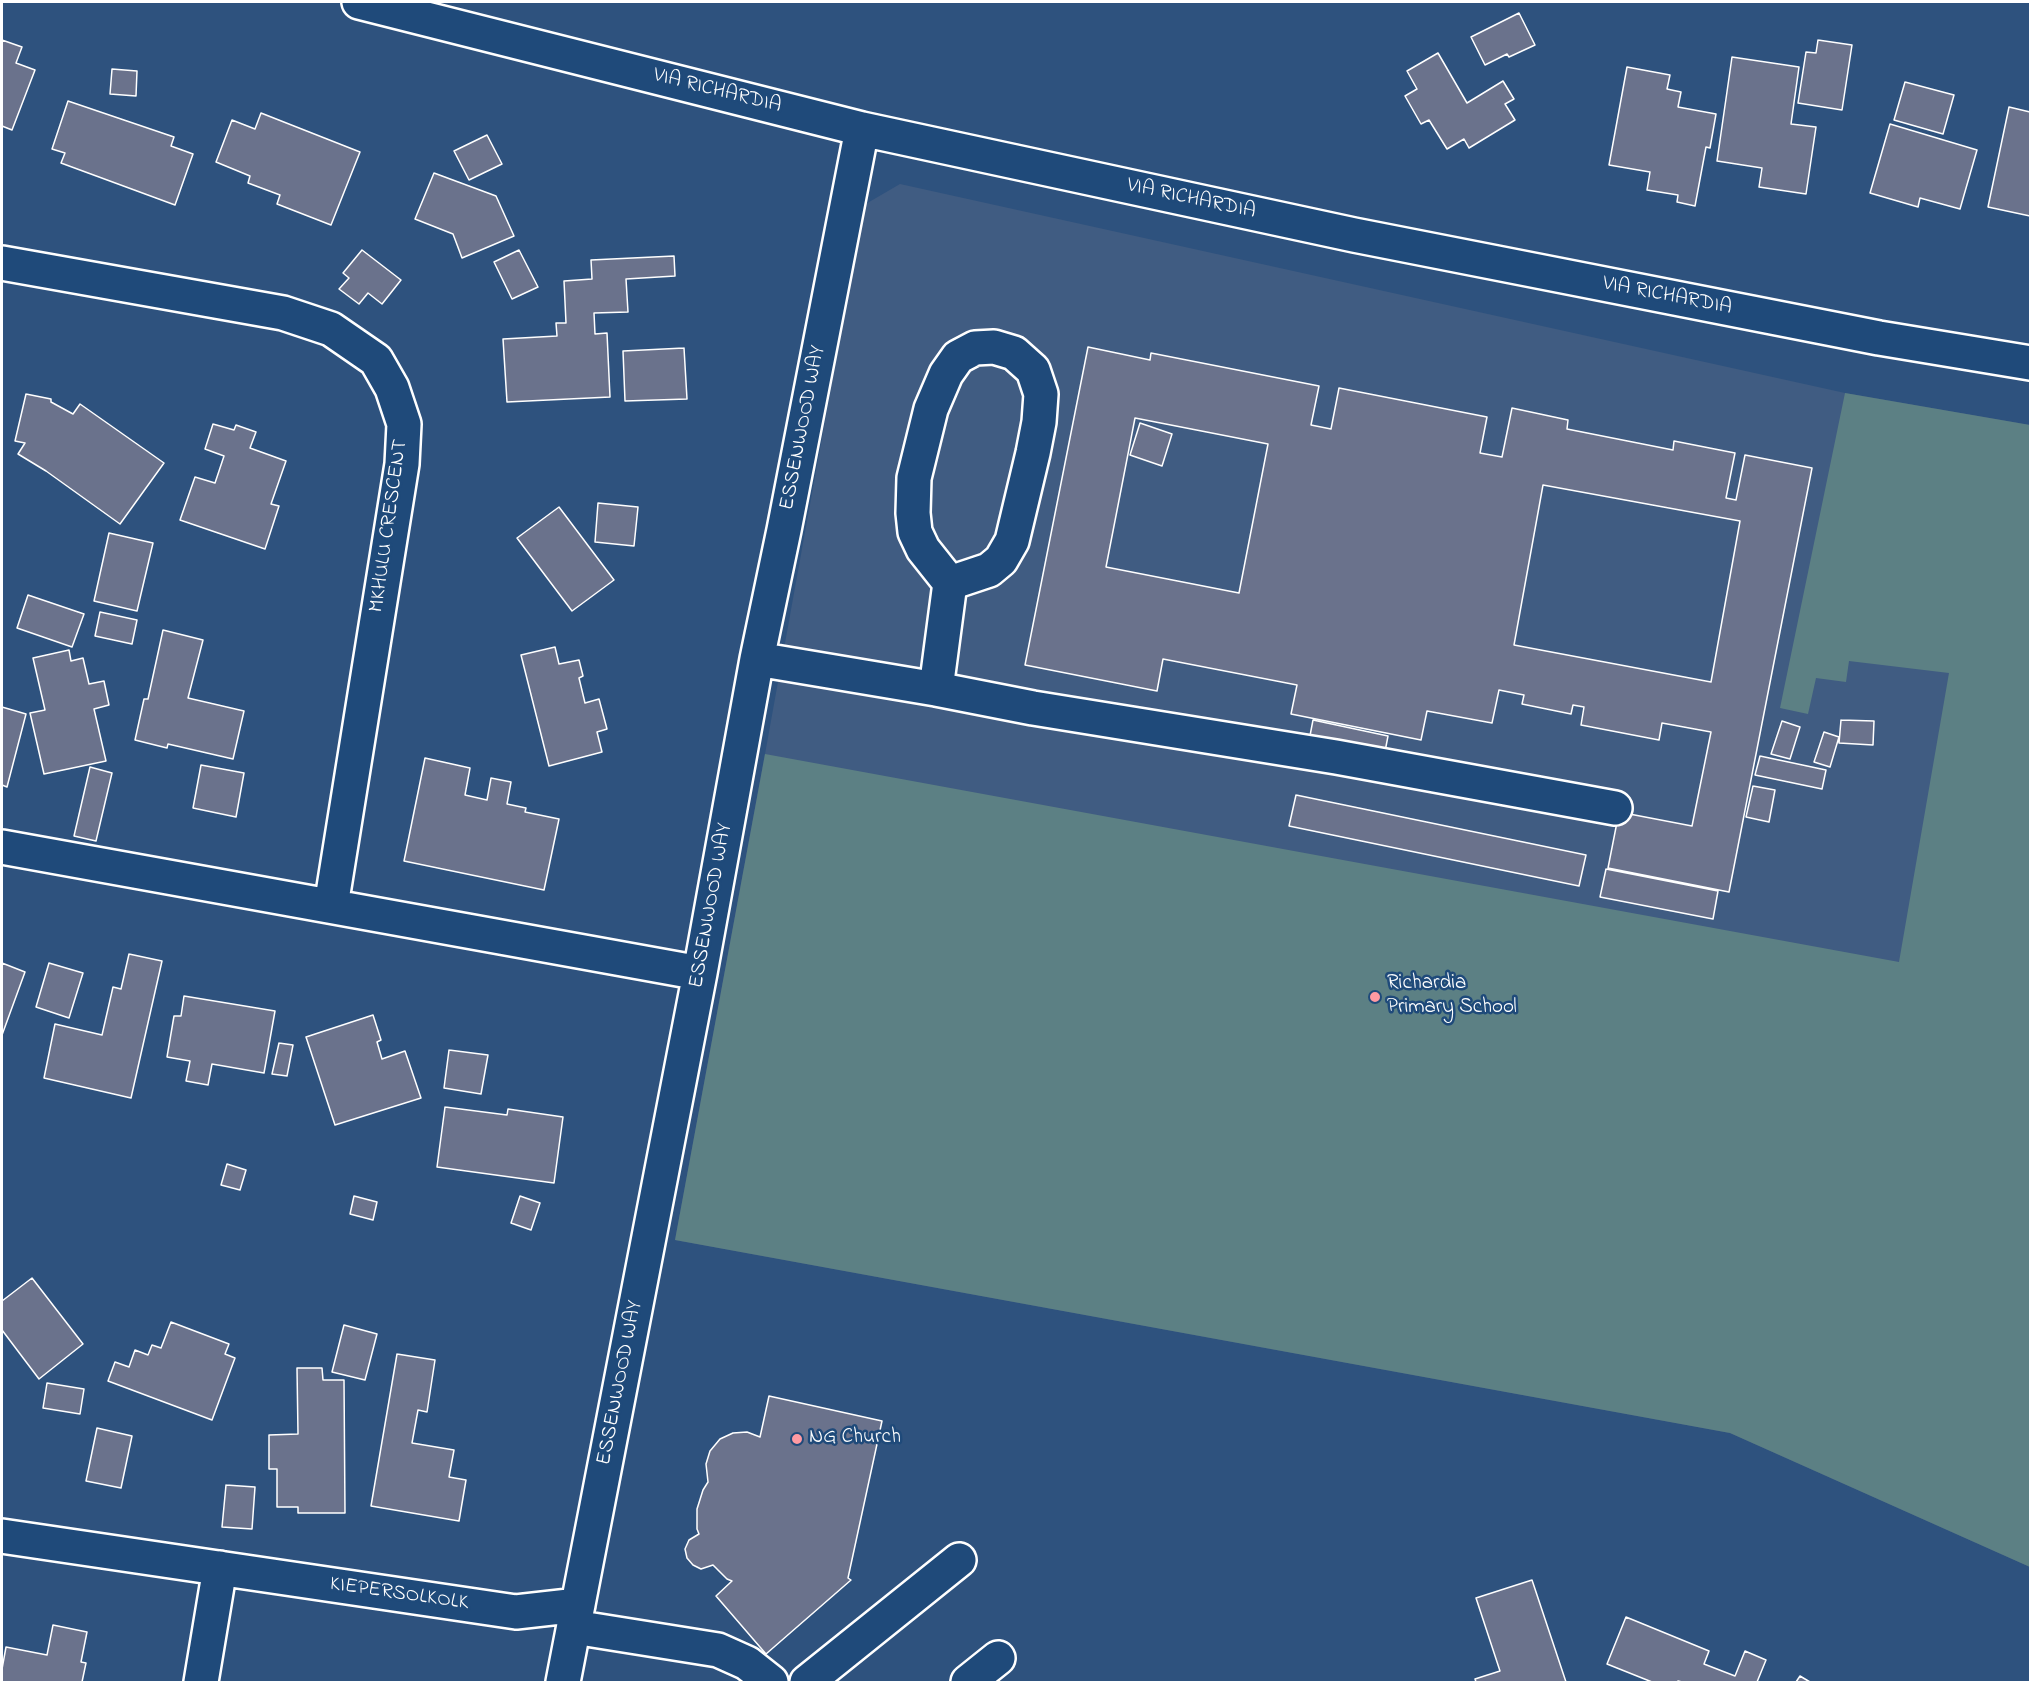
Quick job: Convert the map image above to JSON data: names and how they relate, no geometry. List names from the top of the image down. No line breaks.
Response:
{"streets":{"street":["VIA RICHARDIA","ESSENWOOD WAY","MKHULU CRESCENT","KIEPERSOLKOLK"]},"crossings":[["VIA RICHARDIA","ESSENWOOD WAY"],["ESSENWOOD WAY","KIEPERSOLKOLK"]],"places":["Richardia Primary School","NG Church"]}
